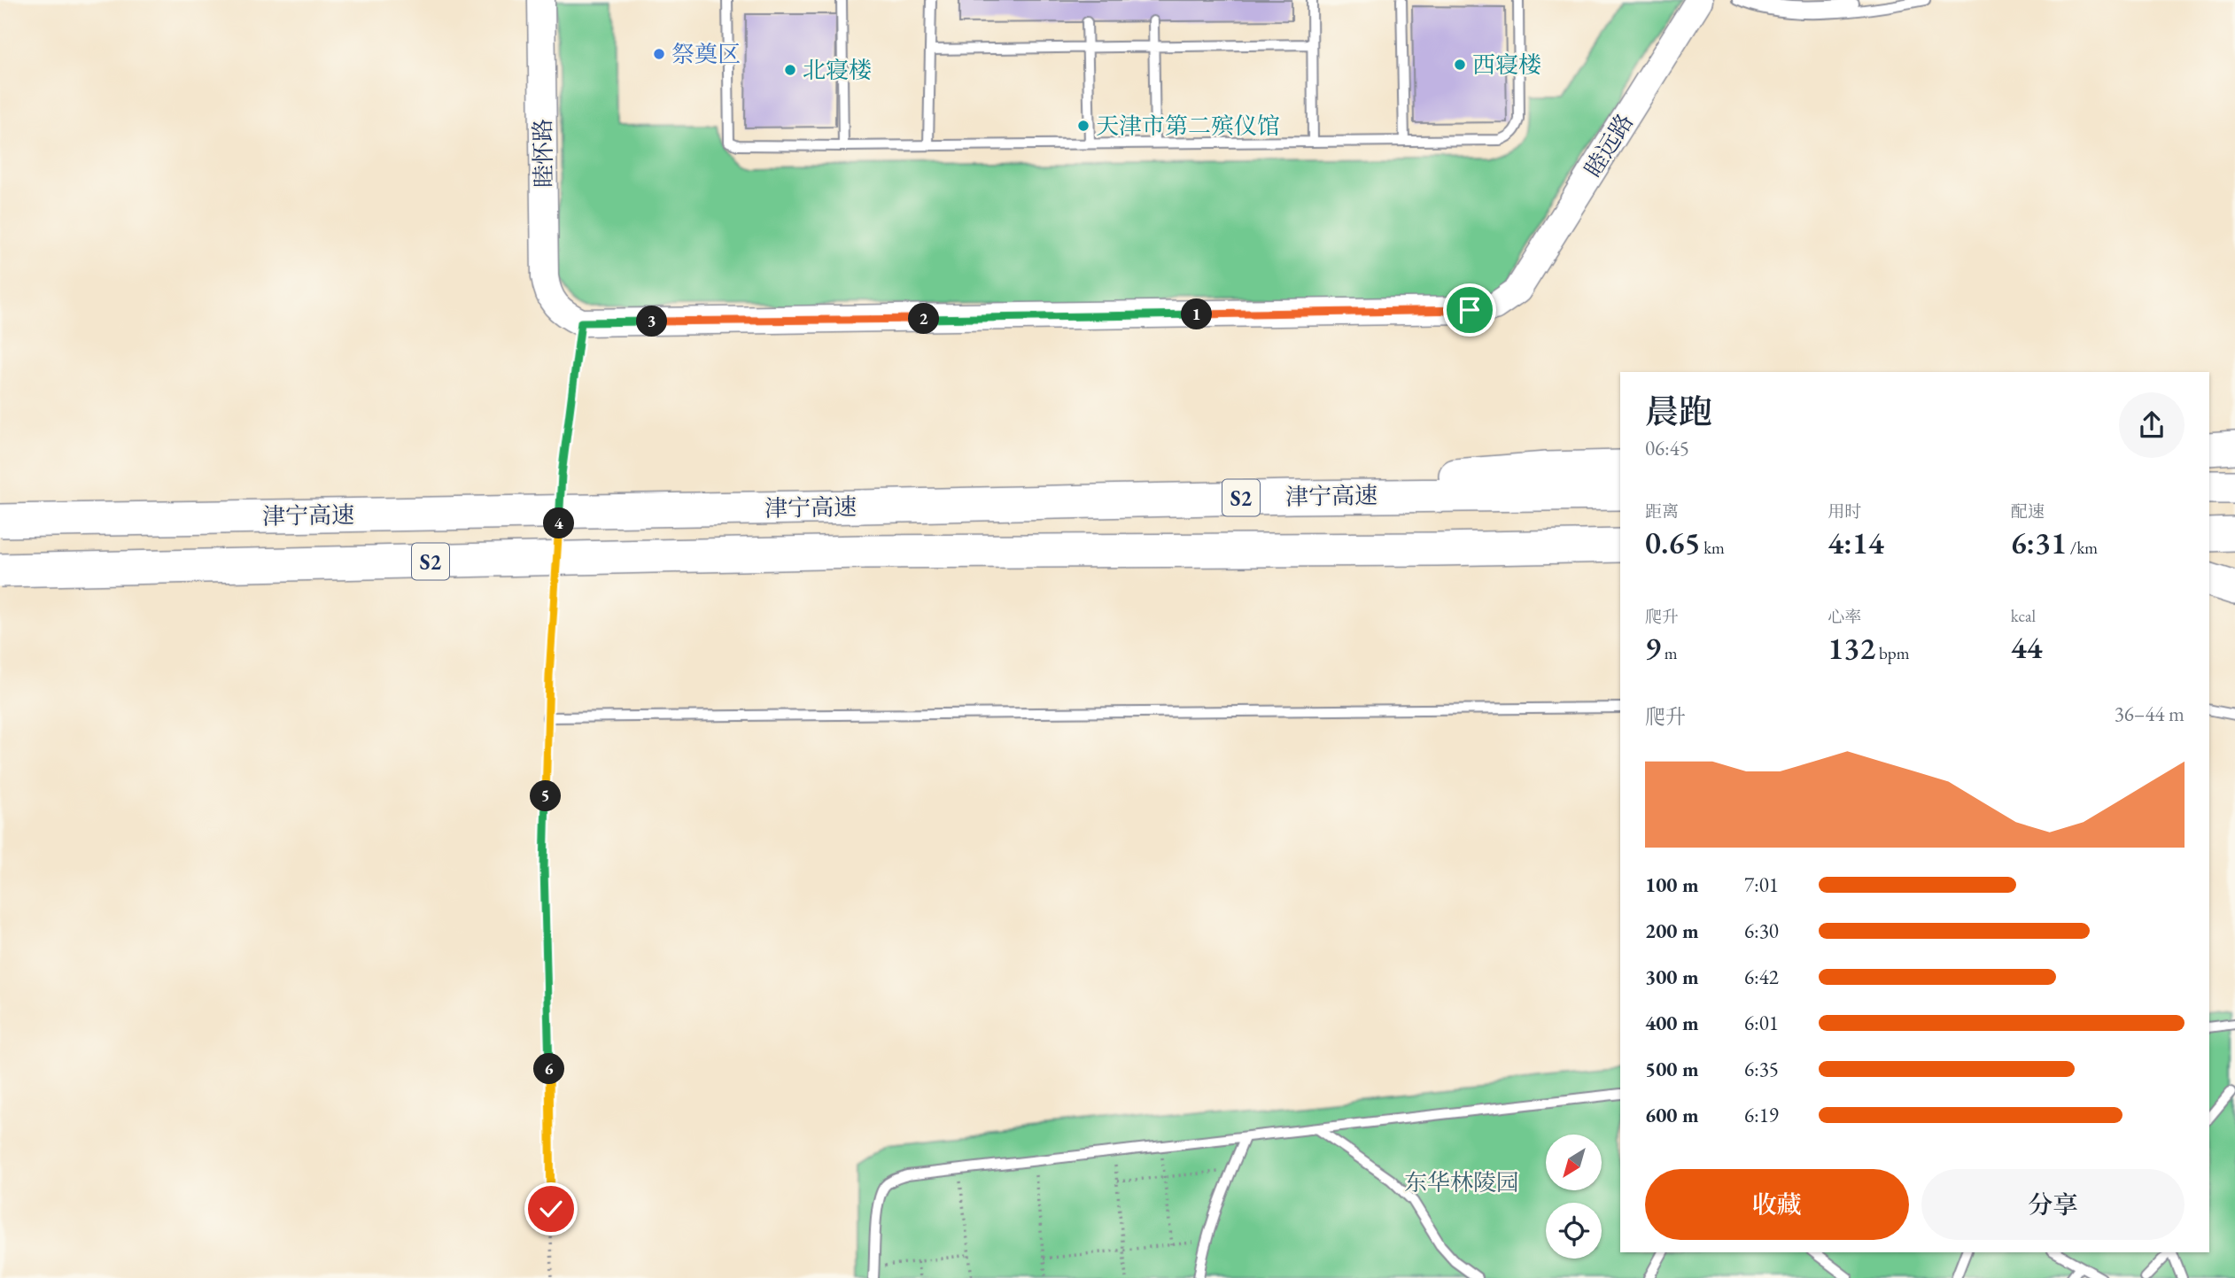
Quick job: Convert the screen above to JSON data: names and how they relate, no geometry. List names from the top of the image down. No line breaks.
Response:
{"streets":{"highway":["津宁高速","S2"],"street":["睦远路","睦怀路"]},"crossings":[["睦远路","睦怀路"]],"parks":["东华林陵园"],"places":["祭奠区","西寝楼","北寝楼","天津市第二殡仪馆"],"north":"bottom left","page":{"pins":["1","2","3","4","5","6"],"heading":["晨跑","06:45"],"stats":[["距离","0.65 km"],["用时","4:14"],["配速","6:31 /km"],["爬升","9 m"],["心率","132 bpm"],["kcal","44"]],"chart":["爬升","36–44 m"],"list":[{"name":"100 m","note":"7:01"},{"name":"200 m","note":"6:30"},{"name":"300 m","note":"6:42"},{"name":"400 m","note":"6:01"},{"name":"500 m","note":"6:35"},{"name":"600 m","note":"6:19"}],"buttons":["收藏","分享"]}}
